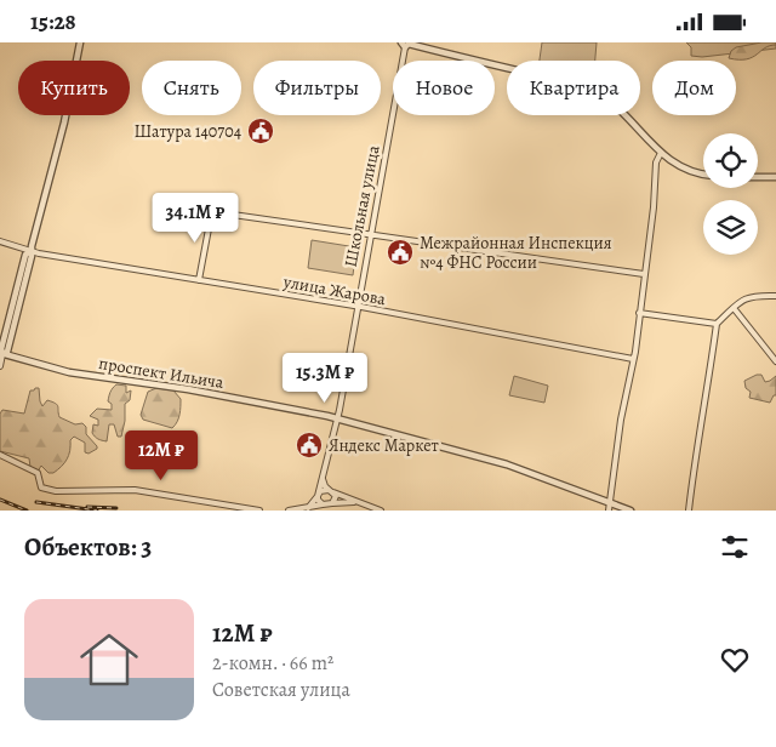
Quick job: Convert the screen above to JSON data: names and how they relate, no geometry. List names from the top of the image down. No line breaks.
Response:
{"streets":{"street":["Школьная улица","улица Жарова","проспект Ильича"]},"crossings":[["Школьная улица","улица Жарова"],["Школьная улица","проспект Ильича"]],"places":{"public building":["Шатура 140704","Межрайонная Инспекция №4 ФНС России","Яндекс Маркет"]},"page":{"status":"15:28","chip":["Купить","Снять","Фильтры","Новое","Квартира","Дом"],"price":["34.1M ₽","15.3M ₽","12M ₽"],"heading":"Объектов: 3","list":[{"name":"12M ₽","note":"2-комн. · 66 m² · Советская улица"}]}}
